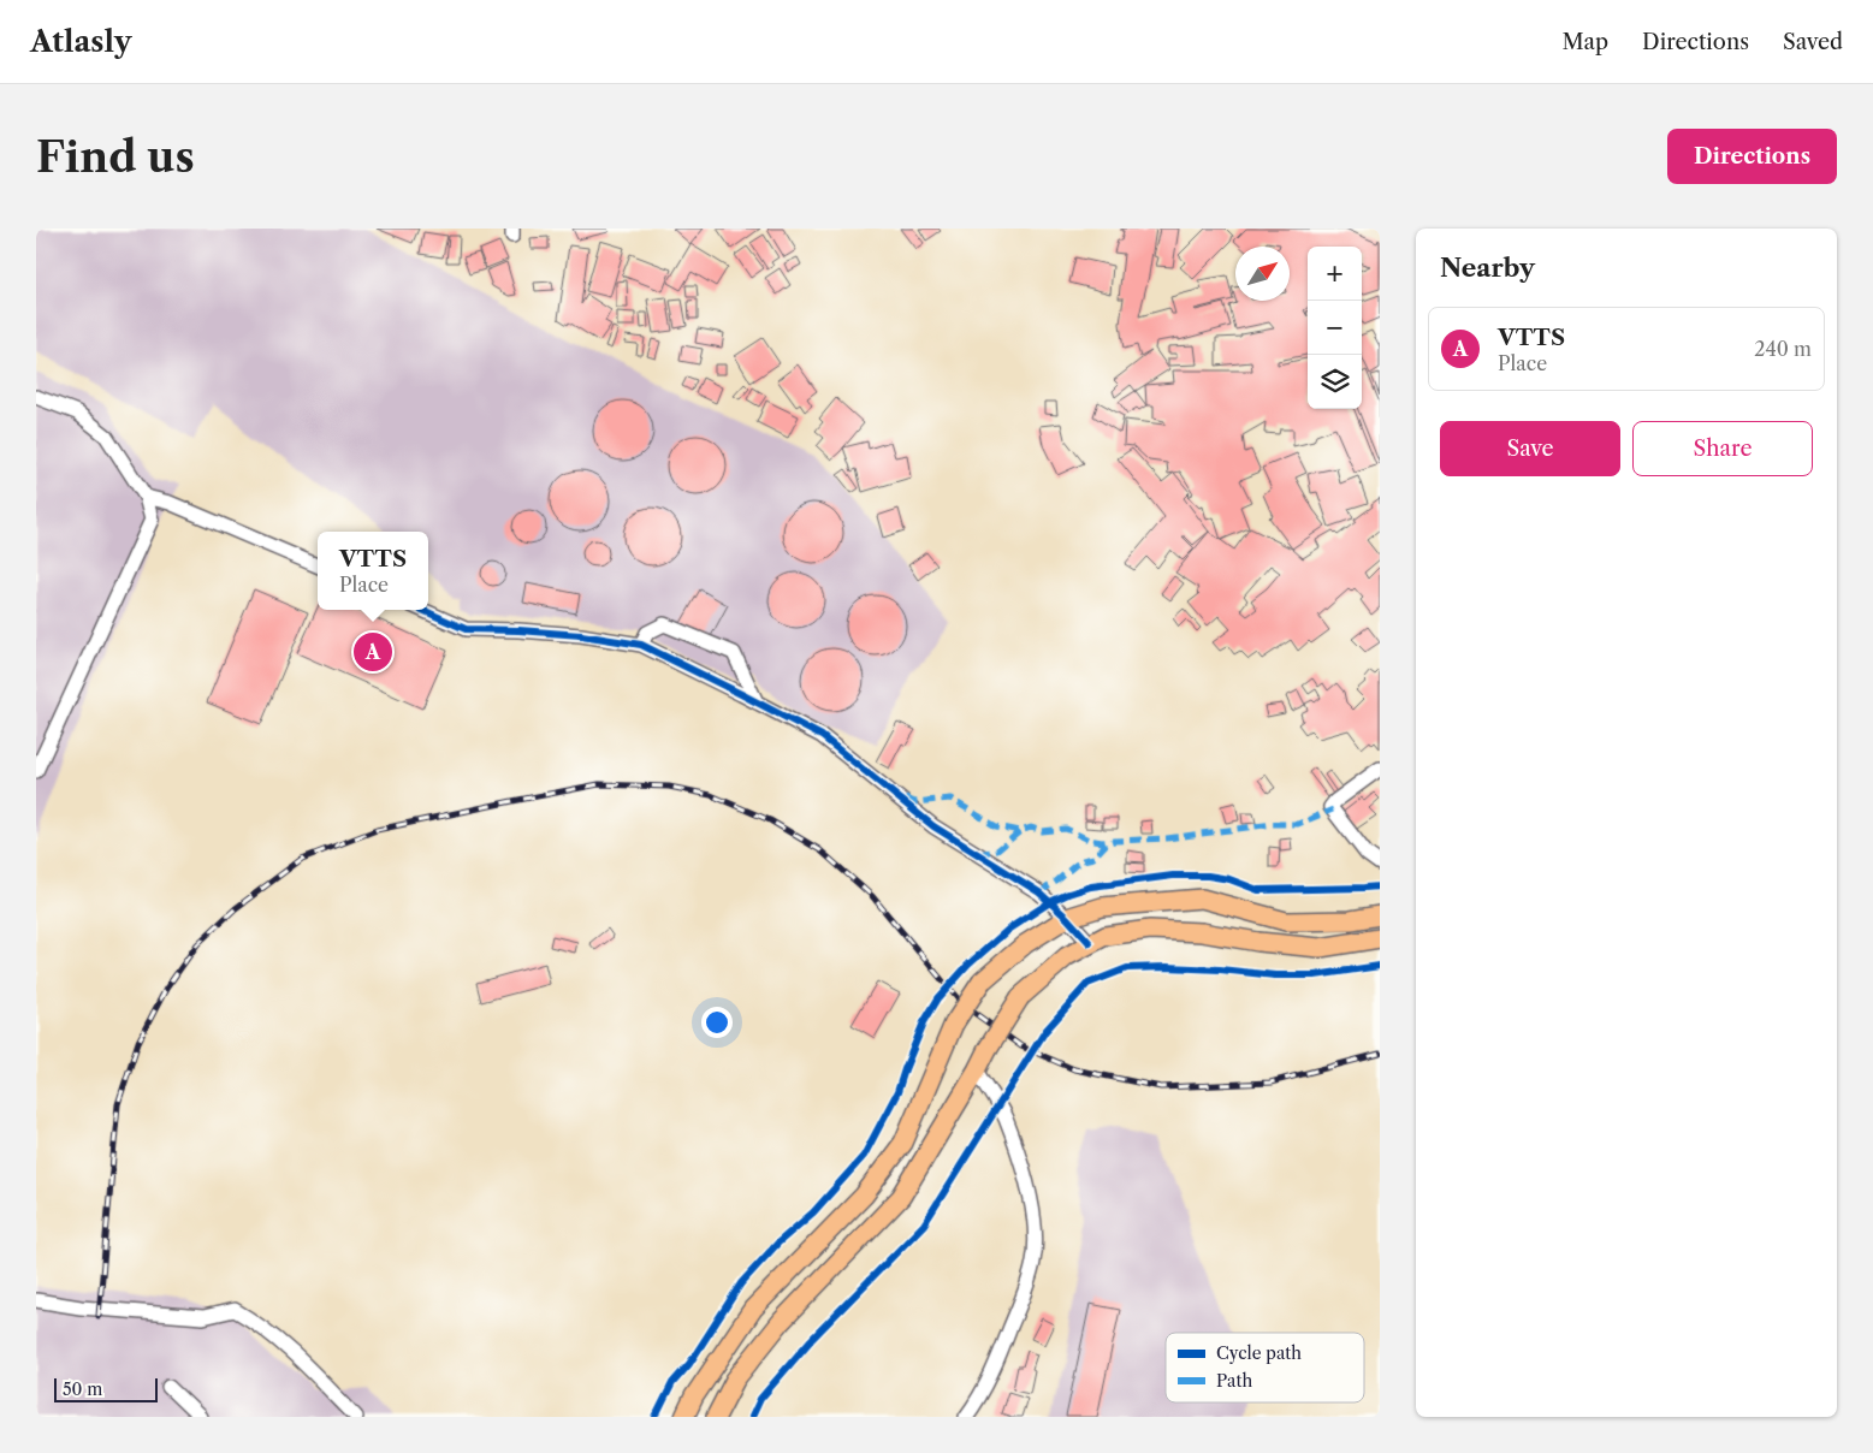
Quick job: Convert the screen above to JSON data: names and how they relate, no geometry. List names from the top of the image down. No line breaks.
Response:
{"legend":["Cycle path","Path"],"scale_bar":"50 m","north":"top right","page":{"header":"Atlasly","nav":["Map","Directions","Saved"],"buttons":["Directions",["Save","Share"]],"title":"Find us","heading":"Nearby","map_buttons":["+","−"],"list":[{"mark":"A","name":"VTTS","note":"Place","value":"240 m"}],"popup":["VTTS","Place"],"pins":"A","scale":"50 m"}}
